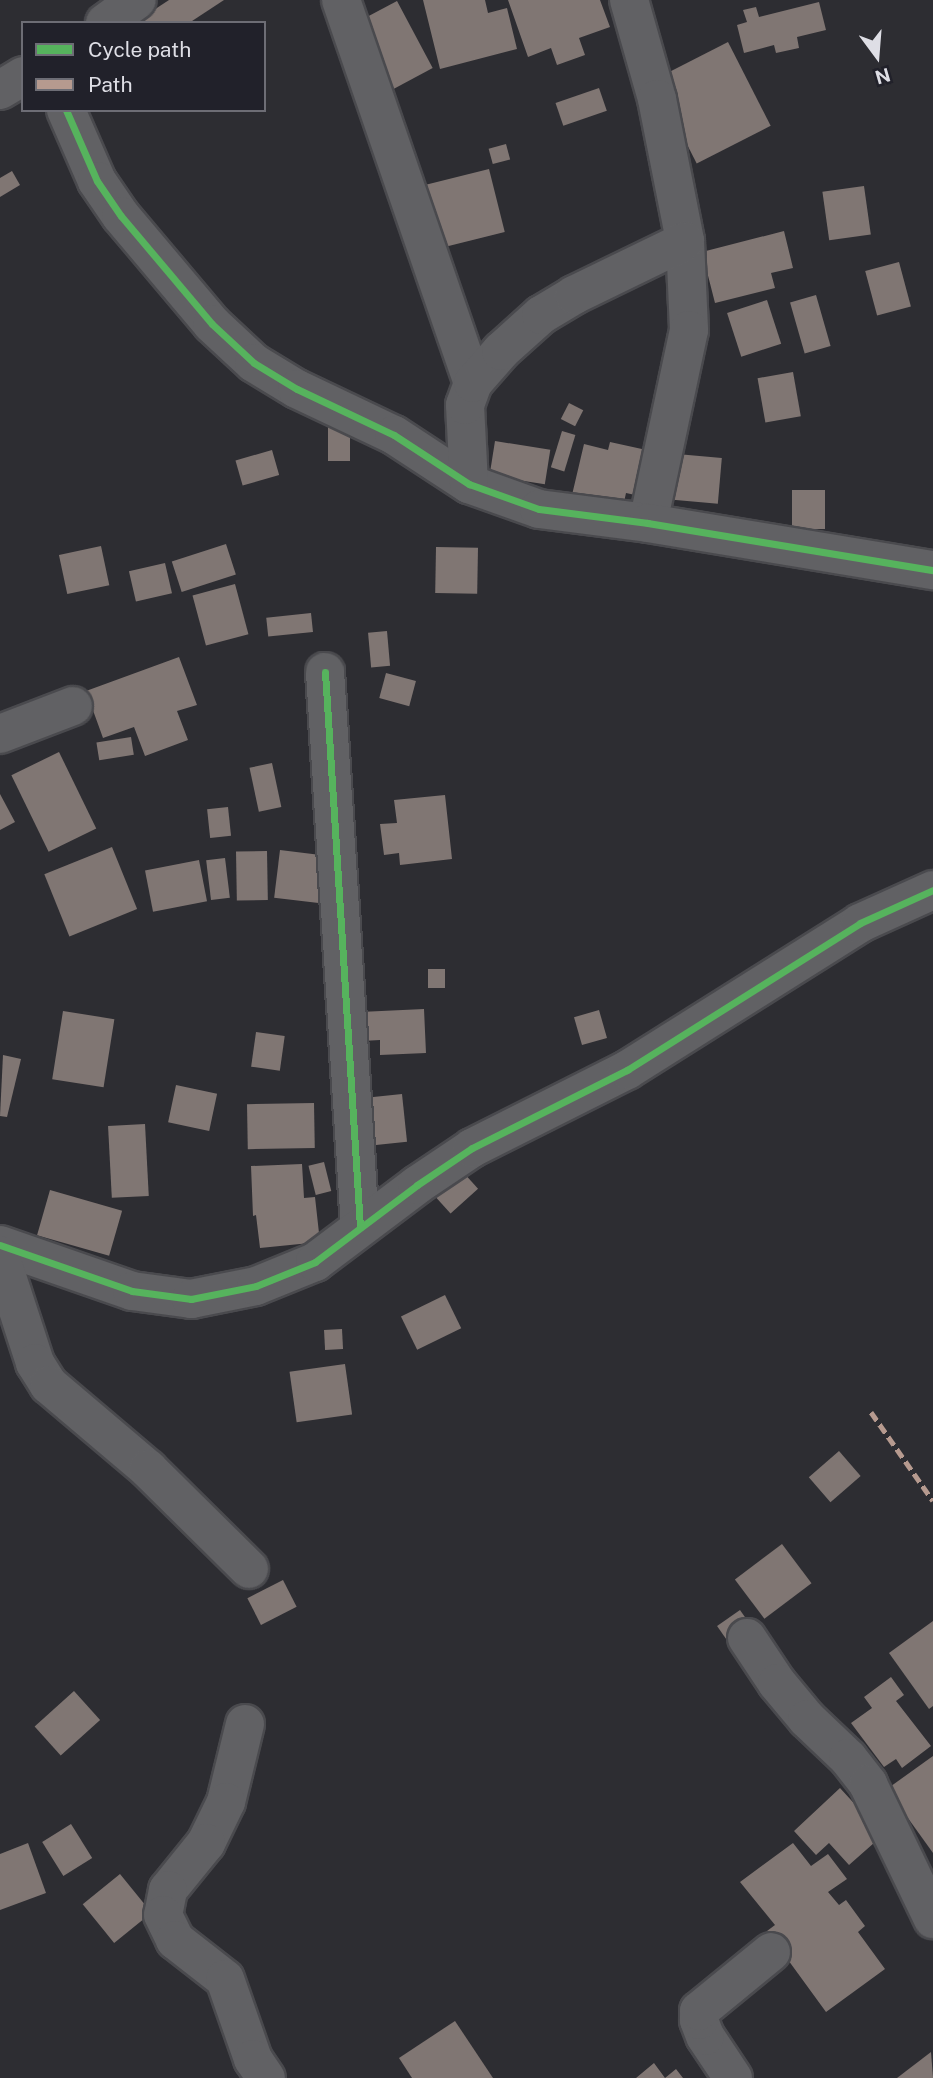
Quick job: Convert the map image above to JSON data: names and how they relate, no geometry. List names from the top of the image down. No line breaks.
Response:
{"legend":["Cycle path","Path"],"north":"bottom"}
